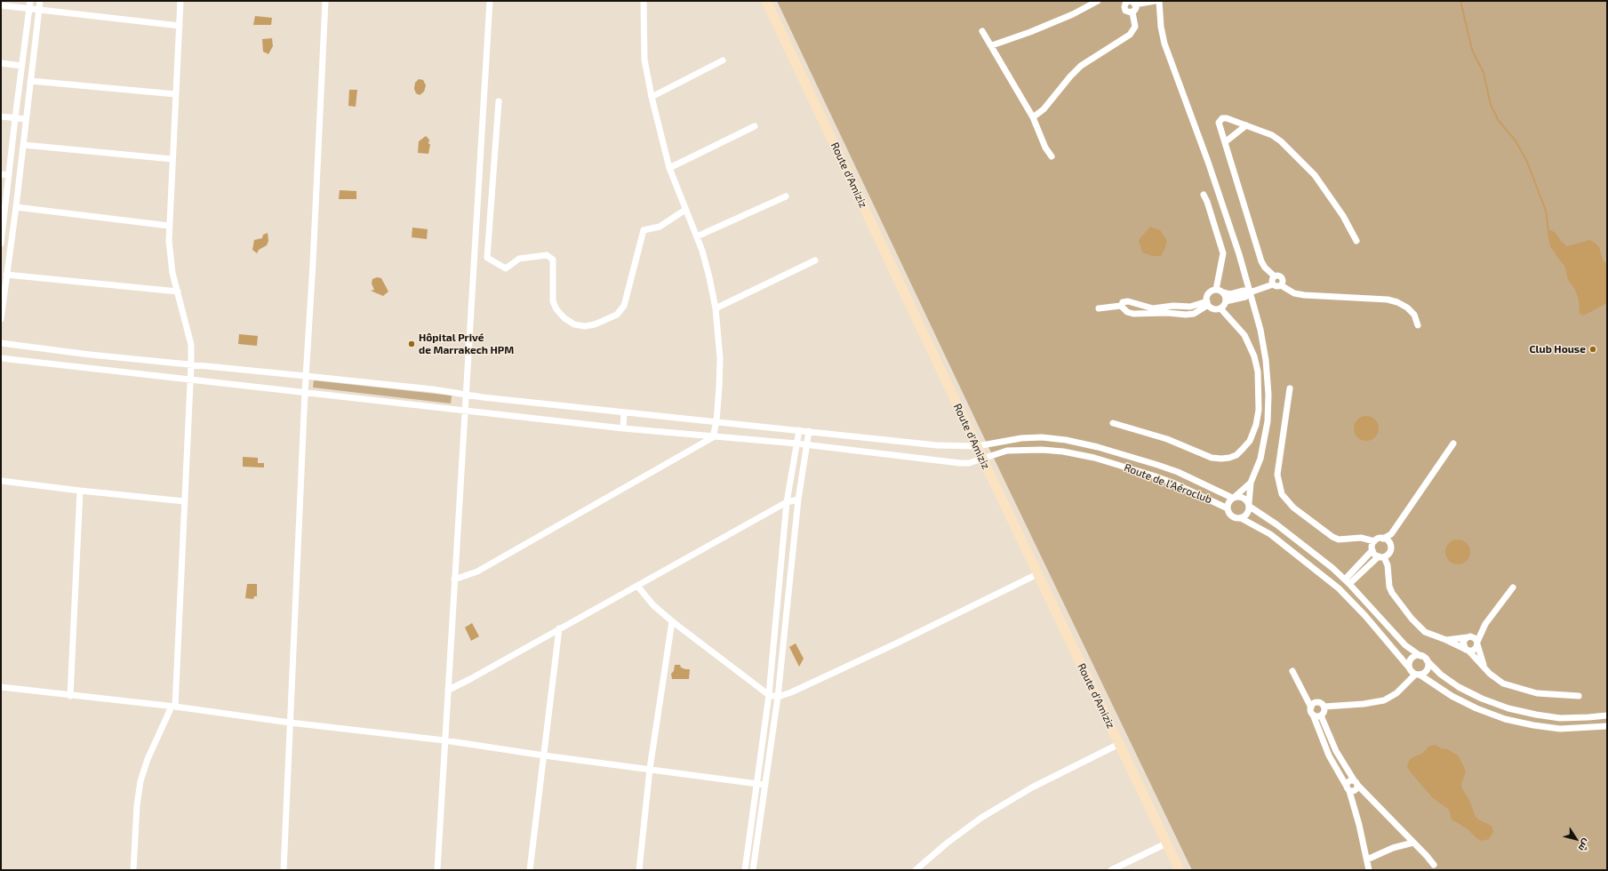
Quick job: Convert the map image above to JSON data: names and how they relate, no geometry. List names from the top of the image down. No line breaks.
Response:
{"streets":{"main road":["Route d'Amiziz"],"street":["Route de l’Aéroclub"]},"crossings":[["Route d'Amiziz","Route de l’Aéroclub"]],"places":["Hôpital Privé de Marrakech HPM","Club House"],"north":"bottom right"}
